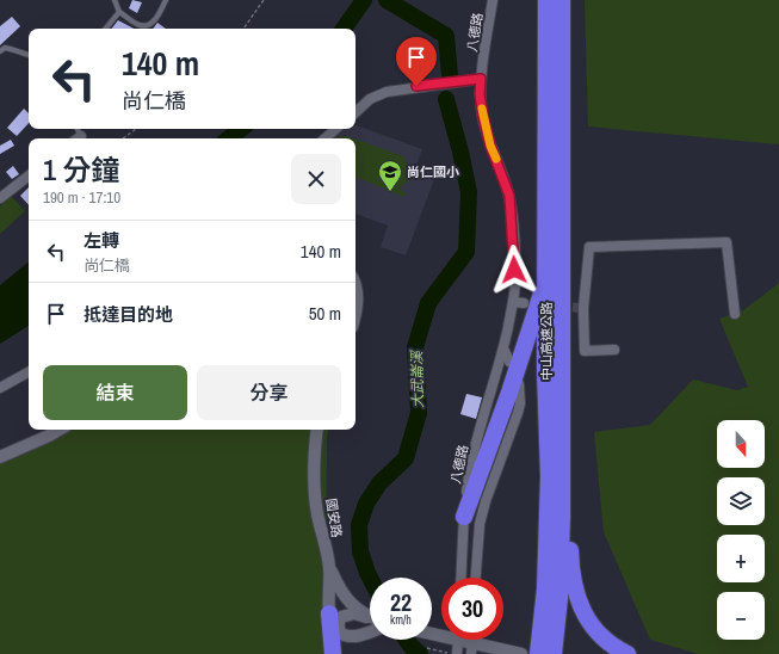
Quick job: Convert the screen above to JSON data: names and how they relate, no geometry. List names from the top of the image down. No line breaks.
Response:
{"streets":{"highway":["中山高速公路"],"street":["八德路","國安路"]},"water":["大武崙溪"],"places":{"school or university":["尚仁國小"]},"north":"bottom","page":{"turn":["140 m","尚仁橋"],"heading":["1 分鐘","190 m · 17:10"],"list":[{"name":"左轉","note":"尚仁橋","value":"140 m"},{"name":"抵達目的地","value":"50 m"}],"buttons":["結束","分享"],"map_buttons":["+","−"],"speed":"22 km/h","limit":"30"}}
